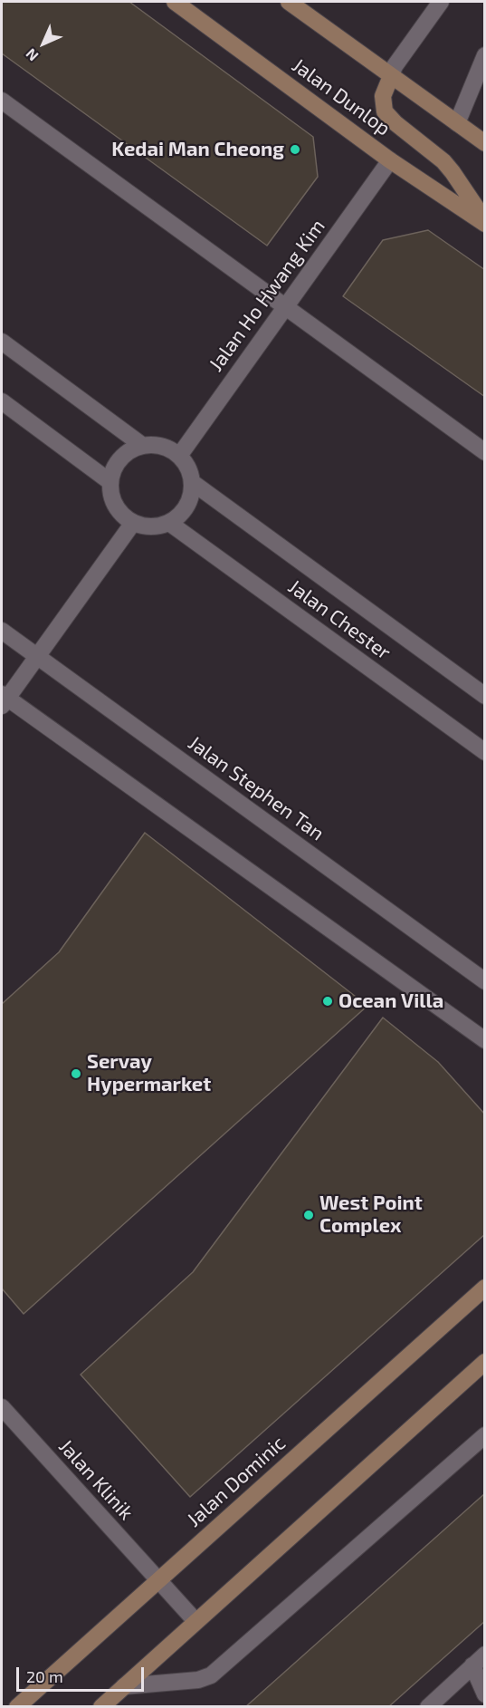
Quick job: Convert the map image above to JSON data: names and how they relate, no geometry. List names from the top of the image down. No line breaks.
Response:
{"streets":{"street":["Jalan Dunlop","Jalan Ho Hwang Kim","Jalan Chester","Jalan Stephen Tan","Jalan Klinik","Jalan Dominic"]},"crossings":[["Jalan Dunlop","Jalan Ho Hwang Kim"],["Jalan Ho Hwang Kim","Jalan Chester"],["Jalan Klinik","Jalan Dominic"]],"places":["Kedai Man Cheong","Ocean Villa","Servay Hypermarket","West Point Complex"],"scale_bar":"20 m","north":"bottom left"}
